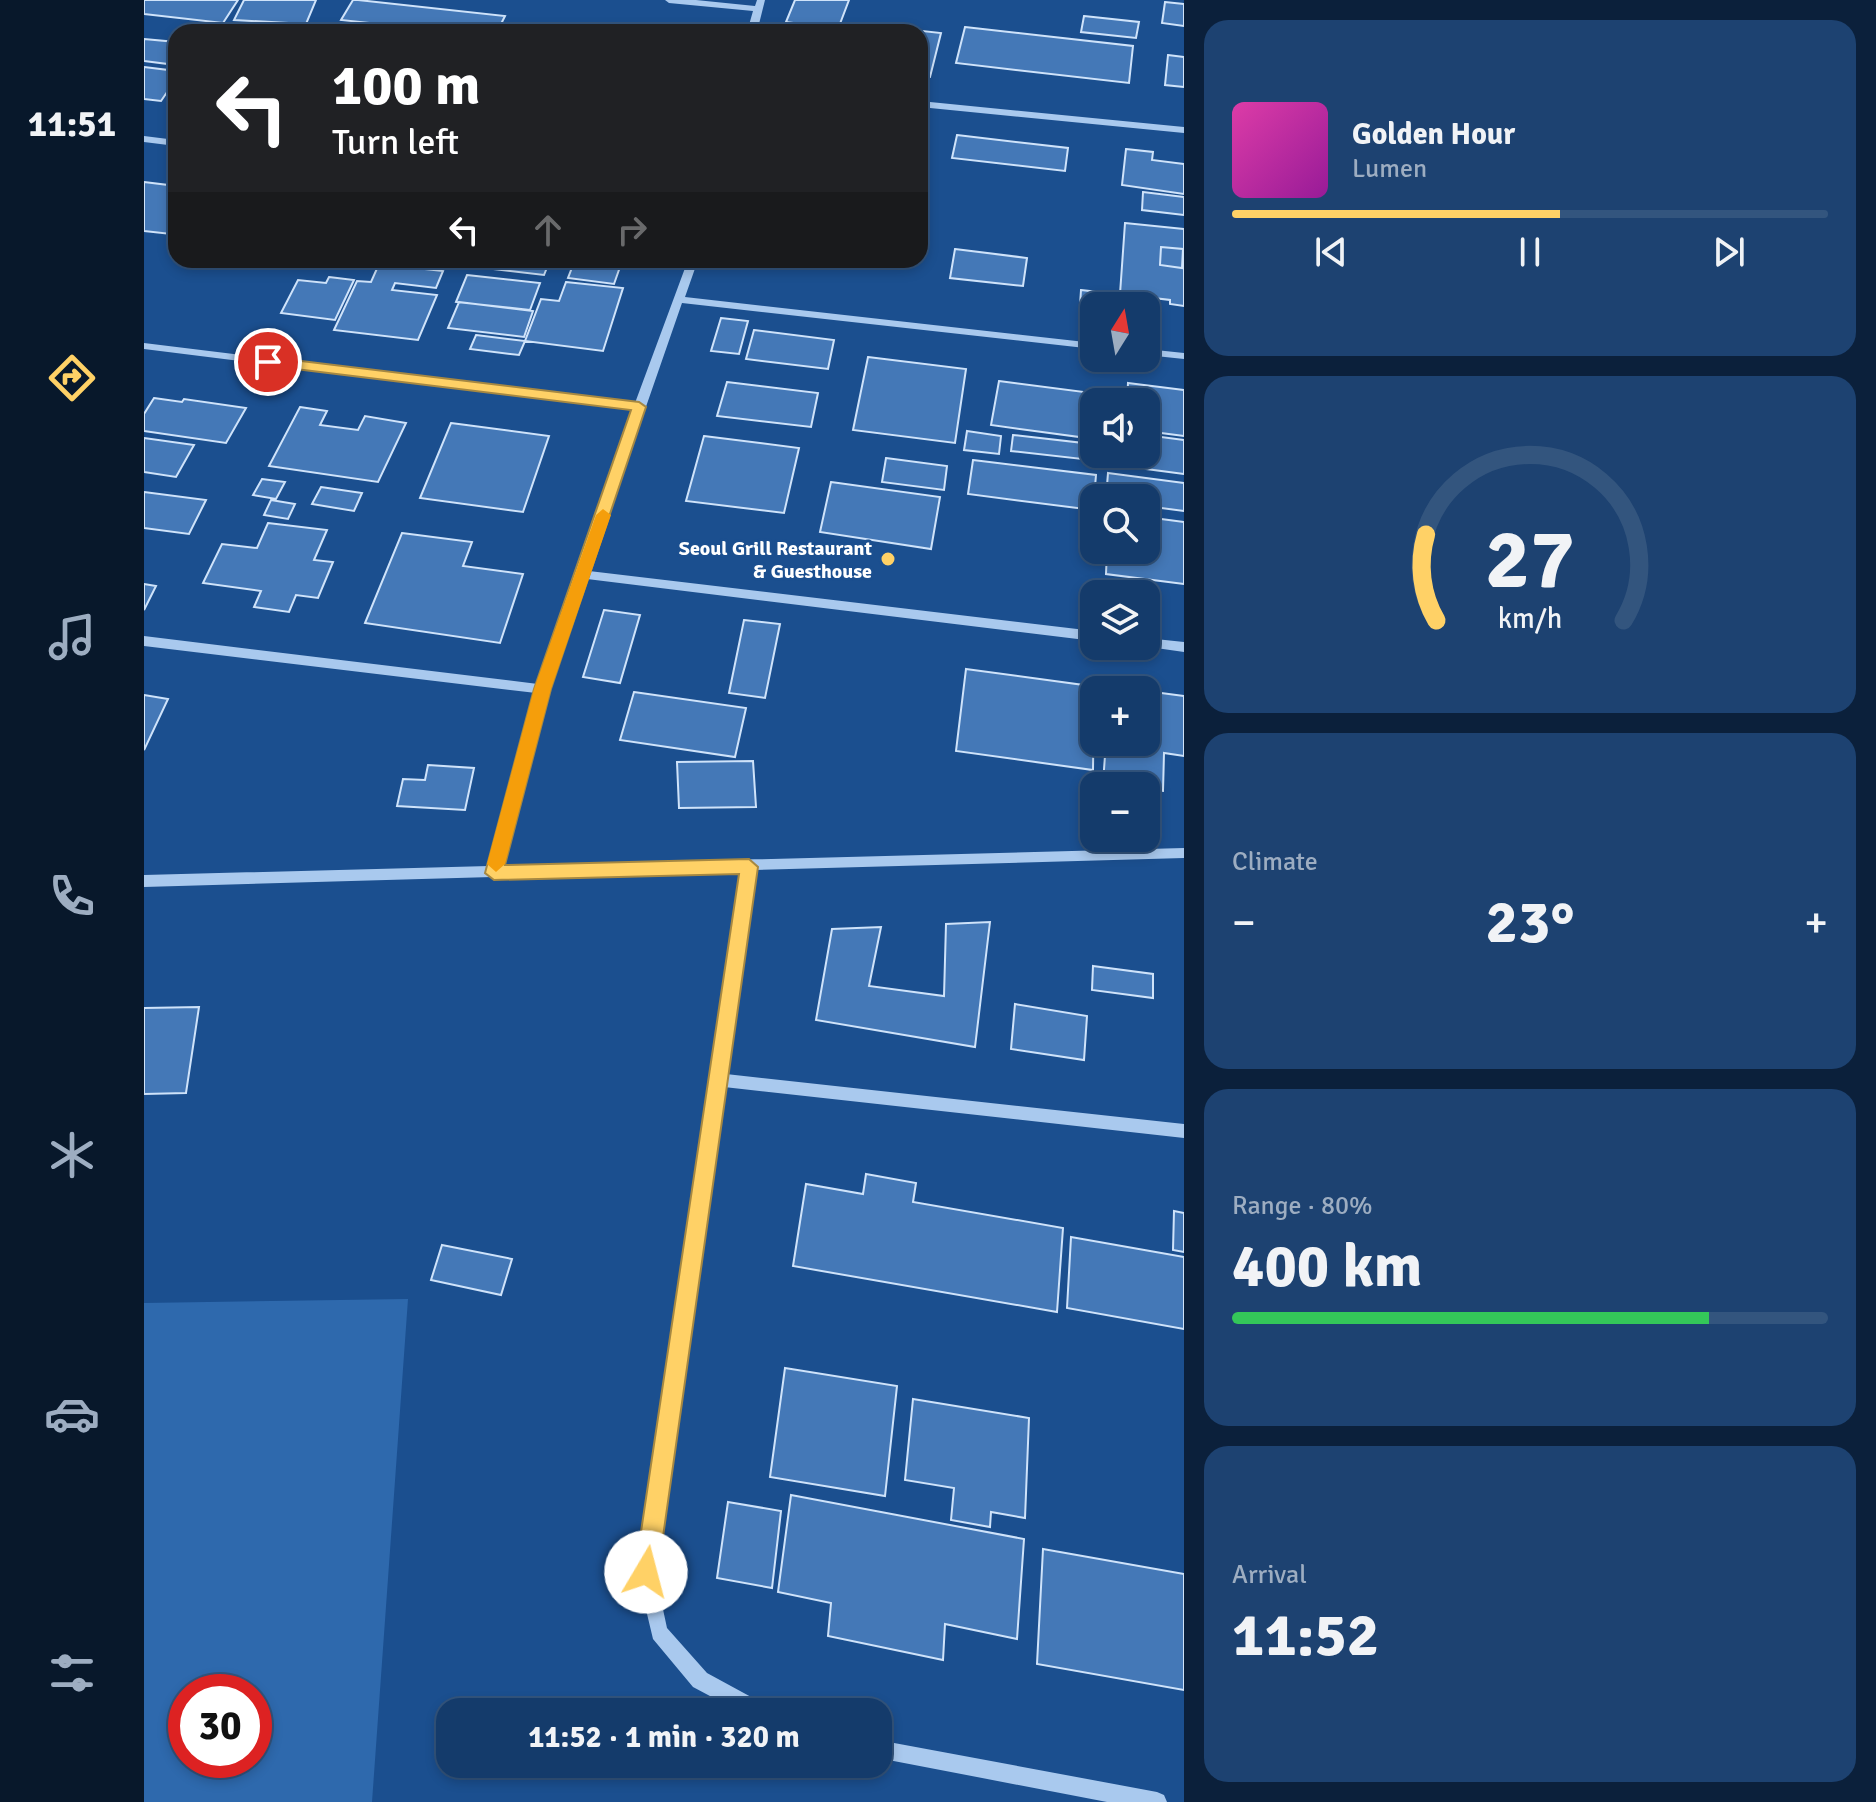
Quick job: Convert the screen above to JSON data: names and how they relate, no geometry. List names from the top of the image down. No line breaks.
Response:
{"places":["Seoul Grill Restaurant & Guesthouse"],"north":"top","page":{"tabs":"11:51","turn":["100 m","Turn left"],"song":["Golden Hour","Lumen"],"map_buttons":["+","−"],"tile":["Climate",["Range · 80%","400 km"],["Arrival","11:52"]],"heat":["−","23°","+"],"limit":"30","trip":"11:52 · 1 min · 320 m","gauge":["27","km/h"]}}
